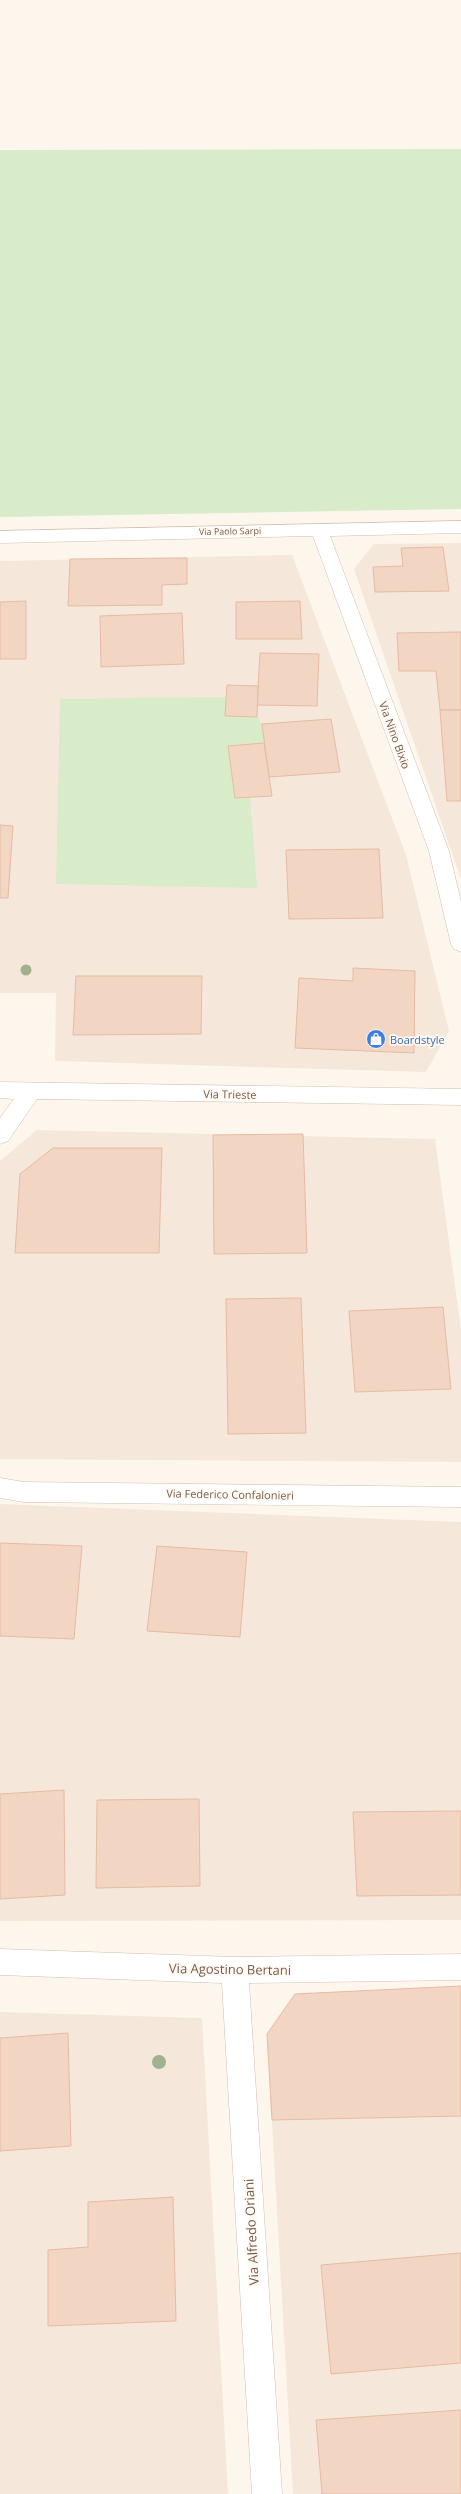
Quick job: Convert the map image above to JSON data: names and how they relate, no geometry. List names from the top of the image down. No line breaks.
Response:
{"streets":{"street":["Via Paolo Sarpi","Via Nino Bixio","Via Trieste","Via Federico Confalonieri","Via Agostino Bertani","Via Alfredo Oriani"]},"crossings":[["Via Paolo Sarpi","Via Nino Bixio"],["Via Agostino Bertani","Via Alfredo Oriani"]],"places":{"shop":["Boardstyle"]}}
